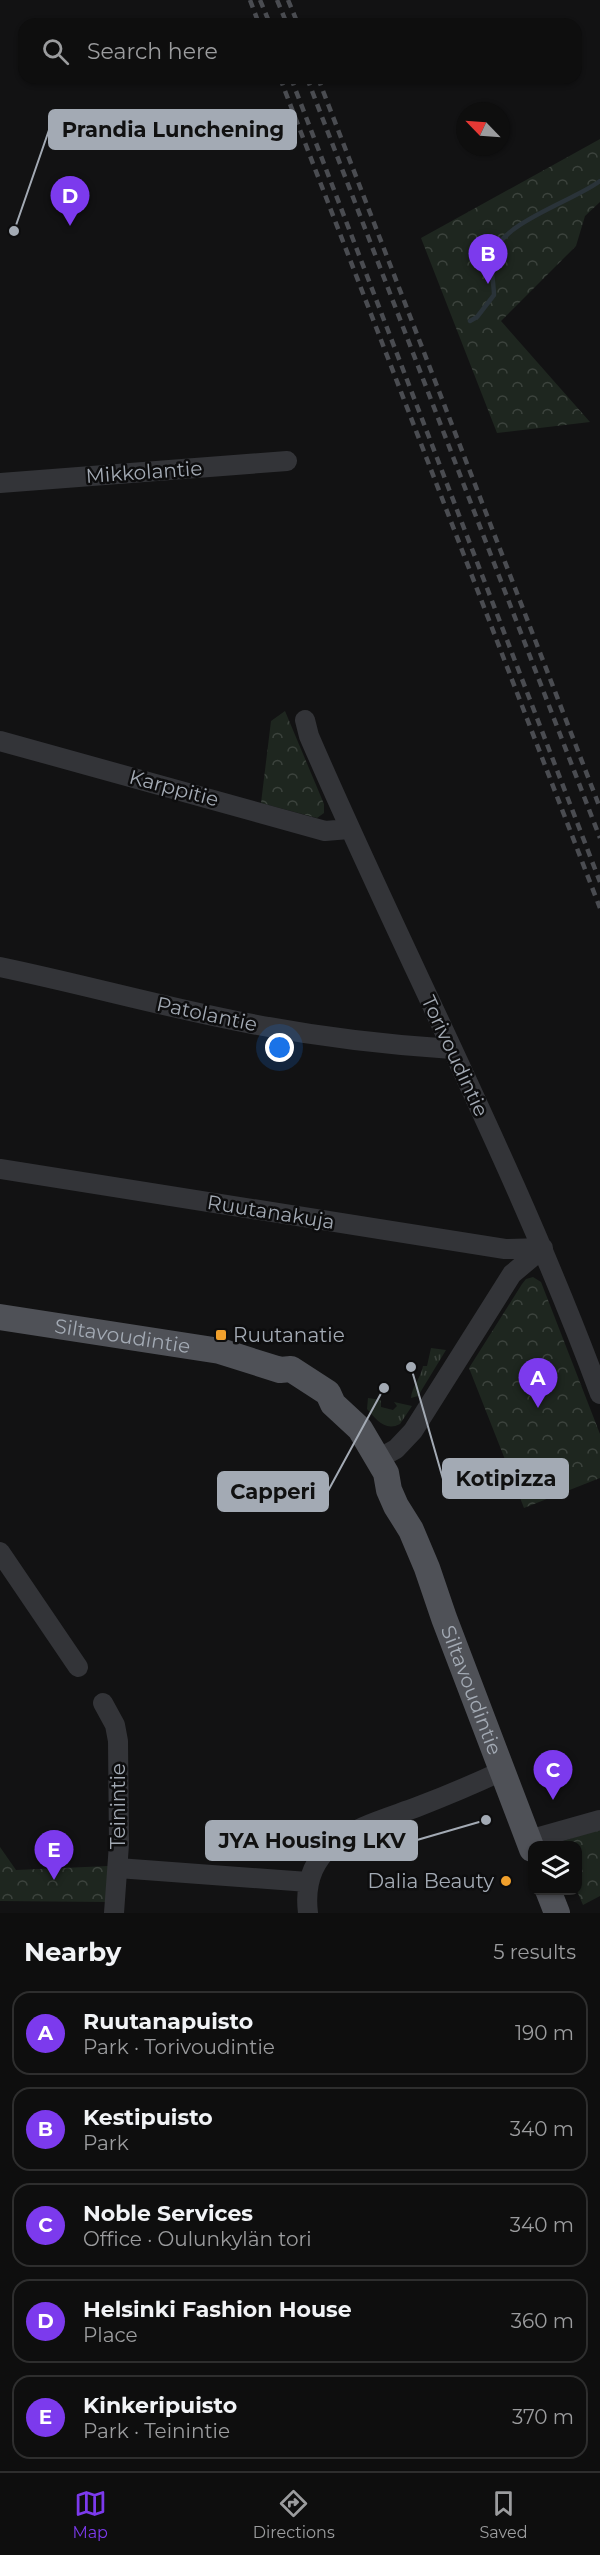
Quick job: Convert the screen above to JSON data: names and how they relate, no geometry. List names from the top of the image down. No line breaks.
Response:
{"streets":{"main road":["Siltavoudintie"],"street":["Mikkolantie","Karppitie","Patolantie","Torivoudintie","Ruutanakuja","Teinintie"]},"crossings":[["Karppitie","Torivoudintie"],["Patolantie","Torivoudintie"],["Torivoudintie","Ruutanakuja"]],"places":{"other":["Prandia Lunchening","Kotipizza","Capperi","JYA Housing LKV","Dalia Beauty"],"transit":["Ruutanatie"]},"north":"top left","page":{"search":"Search here","pins":["D","B","A","C","E"],"heading":["Nearby","5 results"],"list":[{"mark":"A","name":"Ruutanapuisto","note":"Park · Torivoudintie","value":"190 m"},{"mark":"B","name":"Kestipuisto","note":"Park","value":"340 m"},{"mark":"C","name":"Noble Services","note":"Office · Oulunkylän tori","value":"340 m"},{"mark":"D","name":"Helsinki Fashion House","note":"Place","value":"360 m"},{"mark":"E","name":"Kinkeripuisto","note":"Park · Teinintie","value":"370 m"}],"nav":["Map","Directions","Saved"]}}
